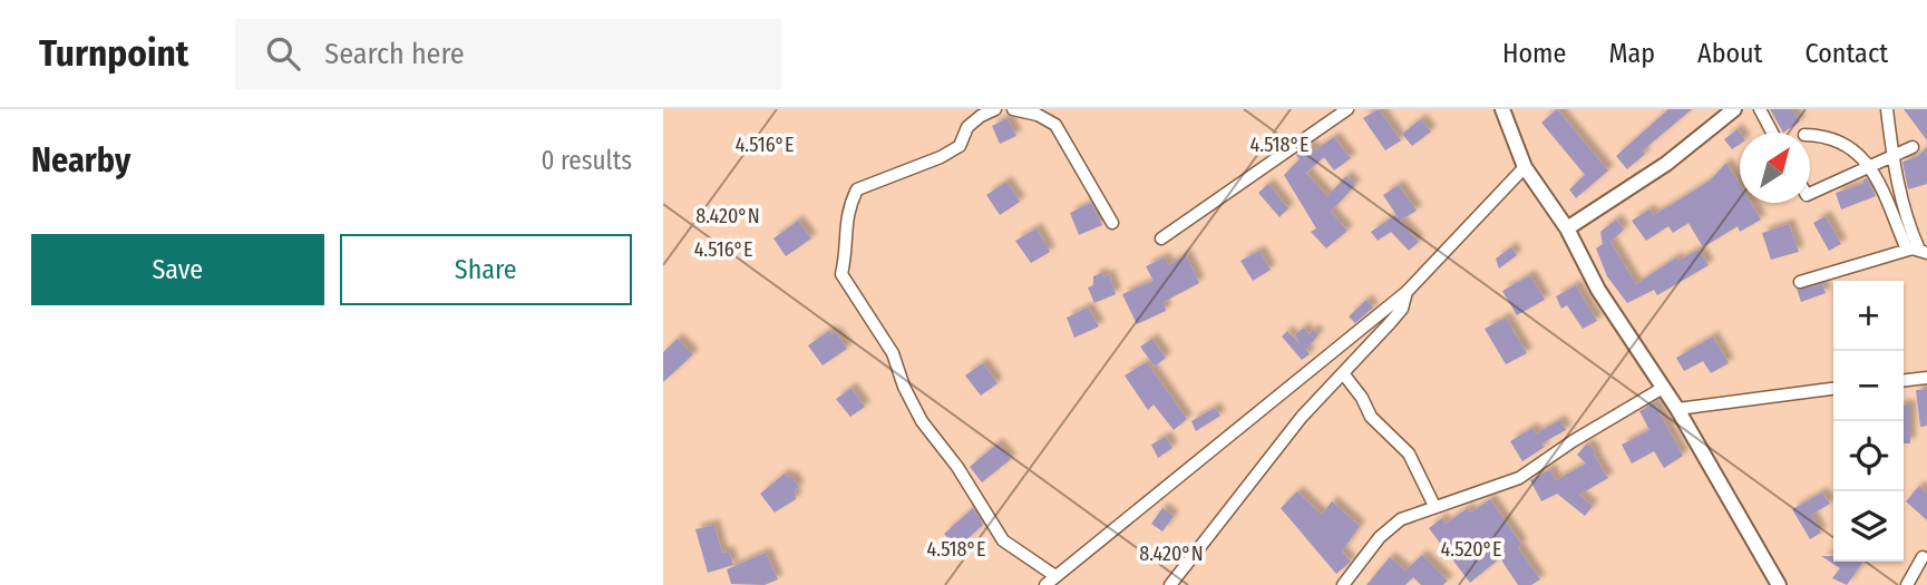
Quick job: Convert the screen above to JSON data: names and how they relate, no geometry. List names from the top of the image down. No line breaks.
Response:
{"north":"top right","page":{"header":"Turnpoint","search":"Search here","nav":["Home","Map","About","Contact"],"heading":["Nearby","0 results"],"buttons":["Save","Share"],"map_buttons":["+","−"]},"coordinates":["4.516°E","4.518°E","8.420°N","4.520°E"]}
